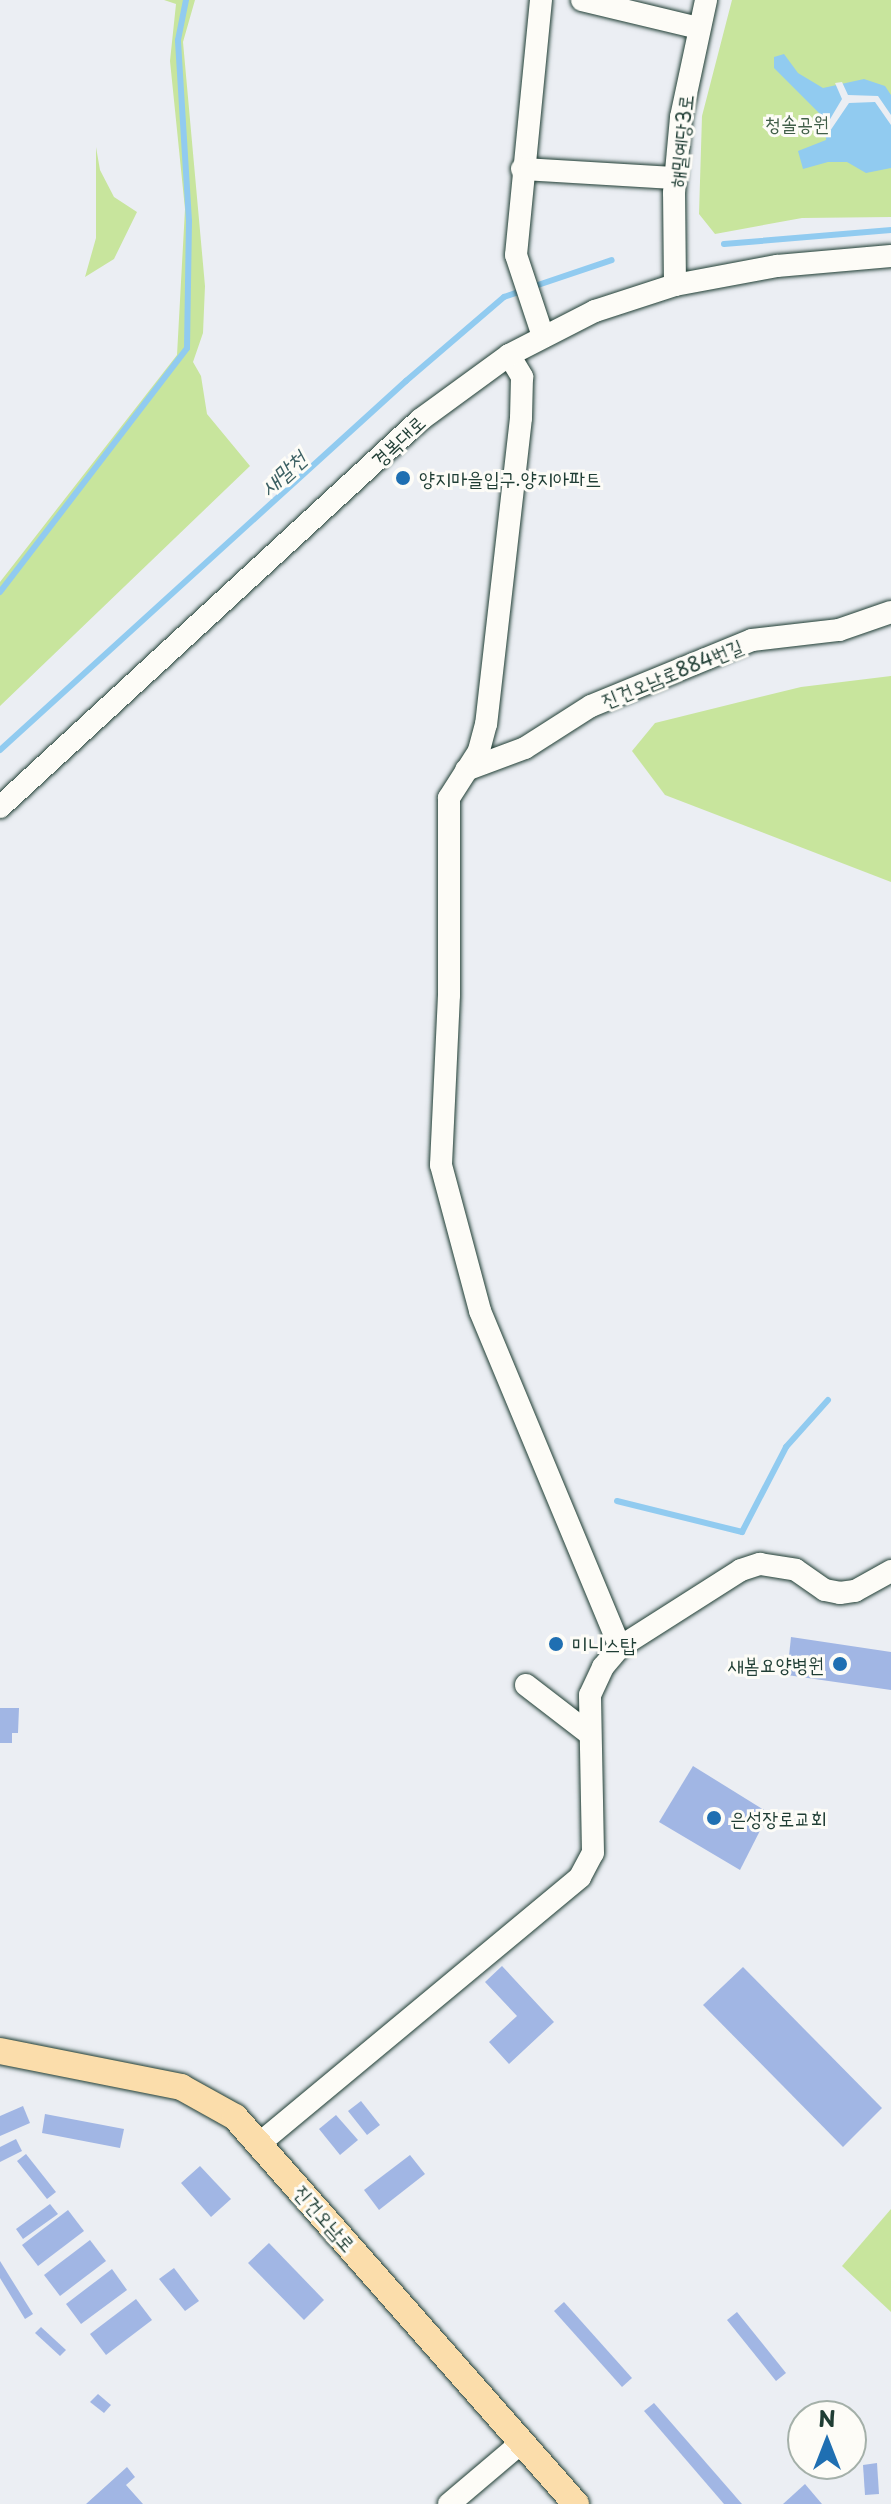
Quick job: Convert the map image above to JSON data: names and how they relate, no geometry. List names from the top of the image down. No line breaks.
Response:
{"streets":{"main road":["진건오남로"],"street":["해밀예당3로","경복대로","진건오남로884번길"]},"crossings":[["해밀예당3로","경복대로"]],"water":["새말천"],"parks":["청솔공원"],"places":["양지마을입구.양지아파트","미니스탑","새봄요양병원","은성장로교회"],"north":"top"}
